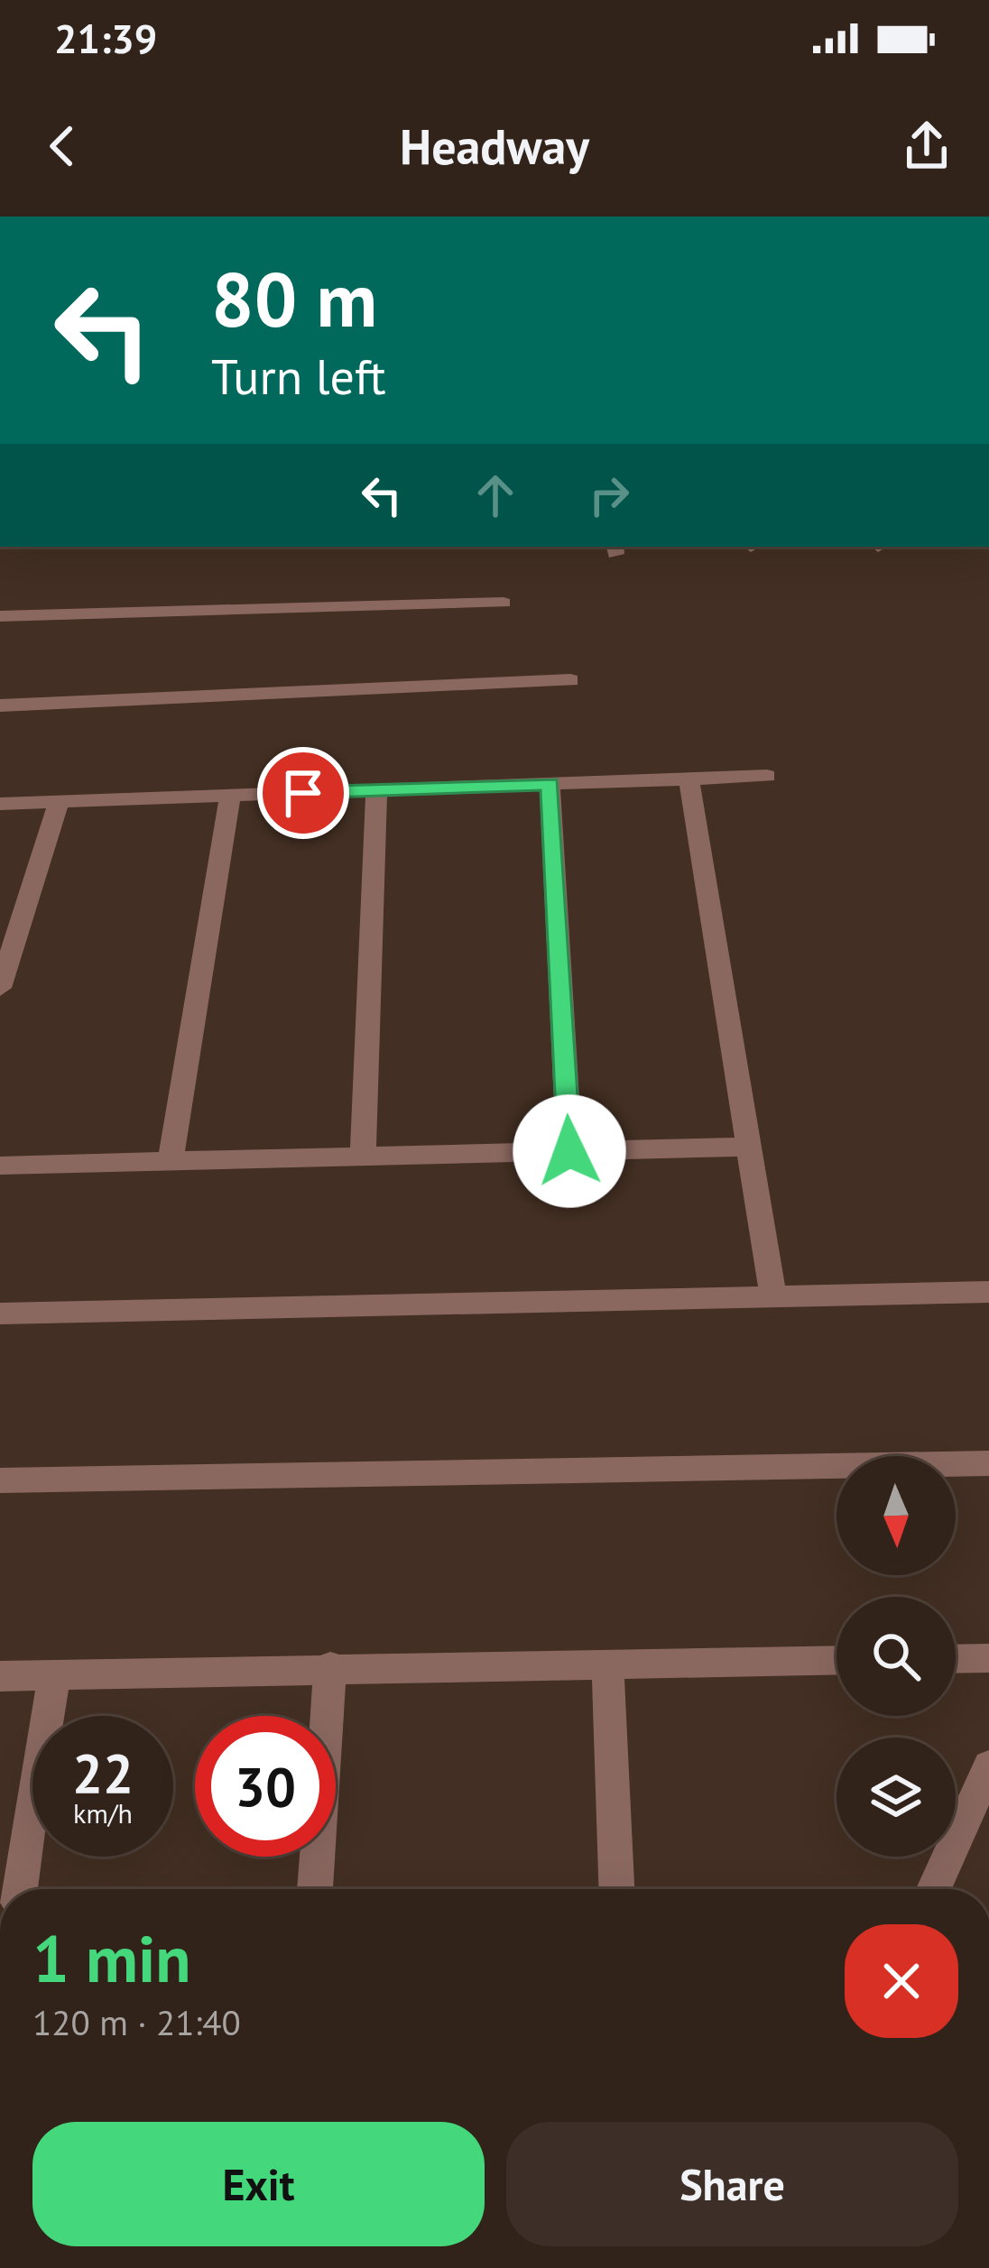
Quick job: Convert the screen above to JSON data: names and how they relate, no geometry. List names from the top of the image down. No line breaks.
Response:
{"north":"bottom","page":{"status":"21:39","header":"Headway","turn":["80 m","Turn left"],"speed":"22 km/h","limit":"30","heading":["1 min","120 m · 21:40"],"buttons":["Exit","Share"]}}
